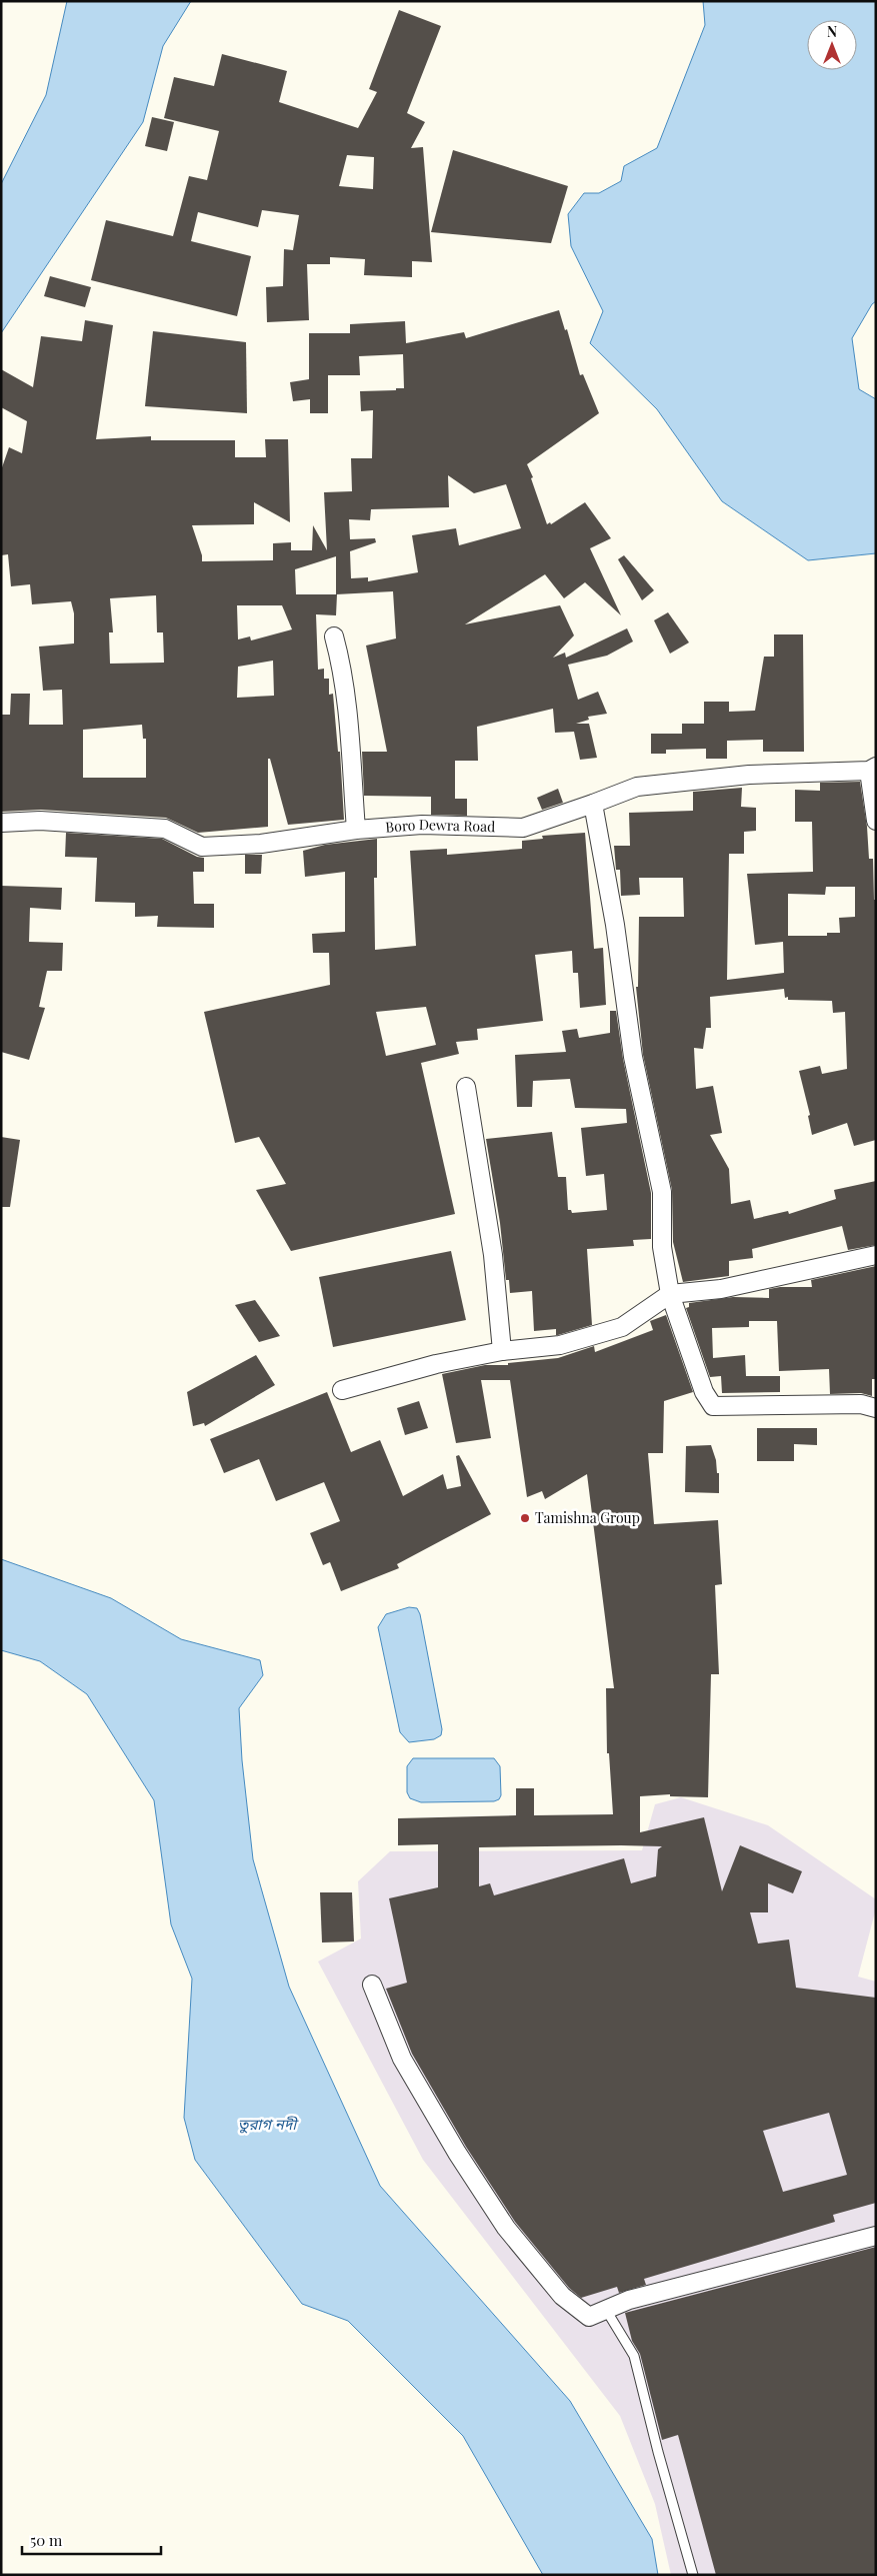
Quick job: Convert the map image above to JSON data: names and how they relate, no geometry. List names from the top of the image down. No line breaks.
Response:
{"streets":{"street":["Boro Dewra Road"]},"water":["তুরাগ নদী"],"places":["Tamishna Group"],"scale_bar":"50 m","north":"top"}
